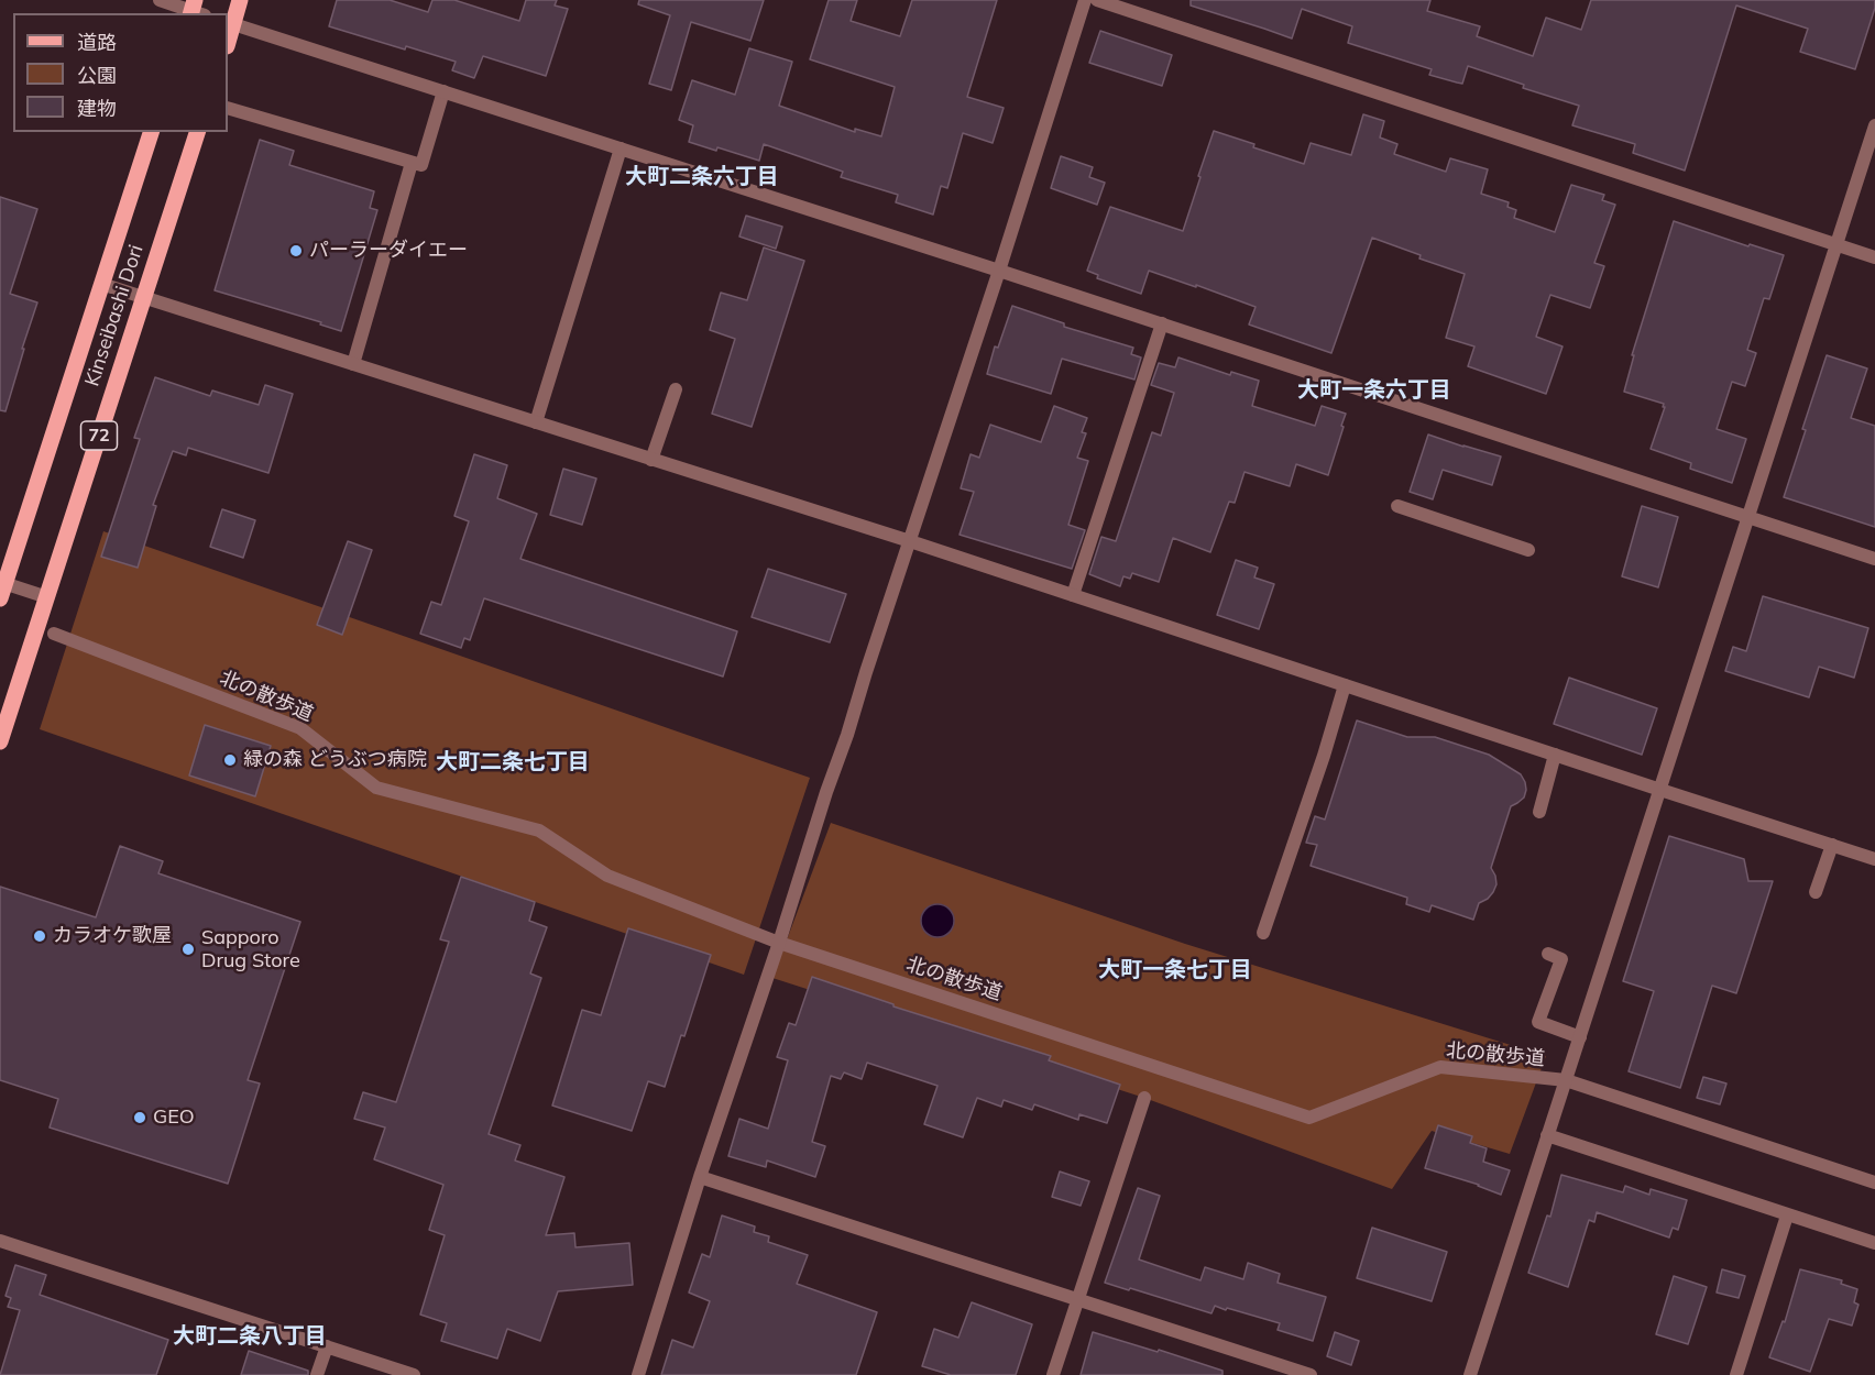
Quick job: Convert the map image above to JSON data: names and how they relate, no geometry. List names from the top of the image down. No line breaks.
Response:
{"streets":{"main road":["Kinseibashi Dori","72"],"street":["北の散歩道"]},"districts":["大町二条六丁目","大町一条六丁目","大町二条七丁目","大町一条七丁目","大町二条八丁目"],"places":["パーラーダイエー","緑の森 どうぶつ病院","カラオケ歌屋","Sapporo Drug Store","GEO"],"legend":["道路","公園","建物"]}
